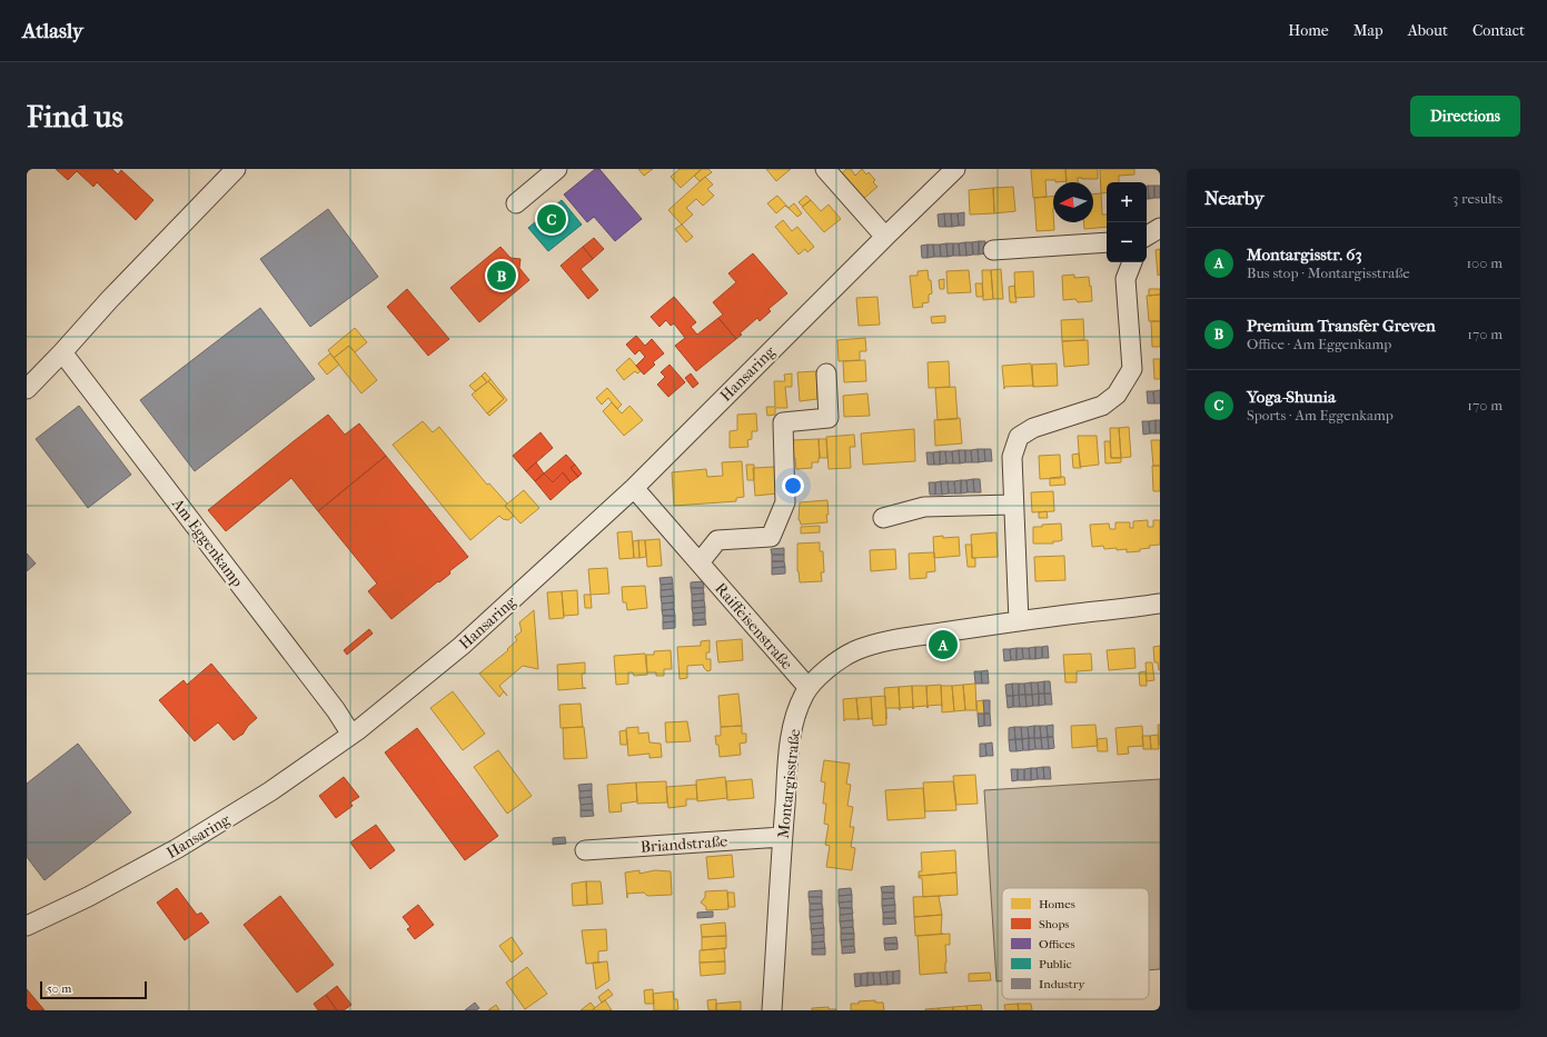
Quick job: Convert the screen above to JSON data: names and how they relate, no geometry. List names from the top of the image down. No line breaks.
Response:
{"streets":{"street":["Hansaring","Am Eggenkamp","Raiffeisenstraße","Montargisstraße","Briandstraße"]},"crossings":[["Hansaring","Am Eggenkamp"],["Hansaring","Raiffeisenstraße"],["Raiffeisenstraße","Montargisstraße"],["Montargisstraße","Briandstraße"]],"legend":["Homes","Shops","Offices","Public","Industry"],"scale_bar":"50 m","north":"left","page":{"header":"Atlasly","nav":["Home","Map","About","Contact"],"buttons":"Directions","title":"Find us","heading":["Nearby","3 results"],"map_buttons":["+","−"],"pins":["C","B","A"],"list":[{"mark":"A","name":"Montargisstr. 63","note":"Bus stop · Montargisstraße","value":"100 m"},{"mark":"B","name":"Premium Transfer Greven","note":"Office · Am Eggenkamp","value":"170 m"},{"mark":"C","name":"Yoga-Shunia","note":"Sports · Am Eggenkamp","value":"170 m"}],"scale":"50 m"}}
